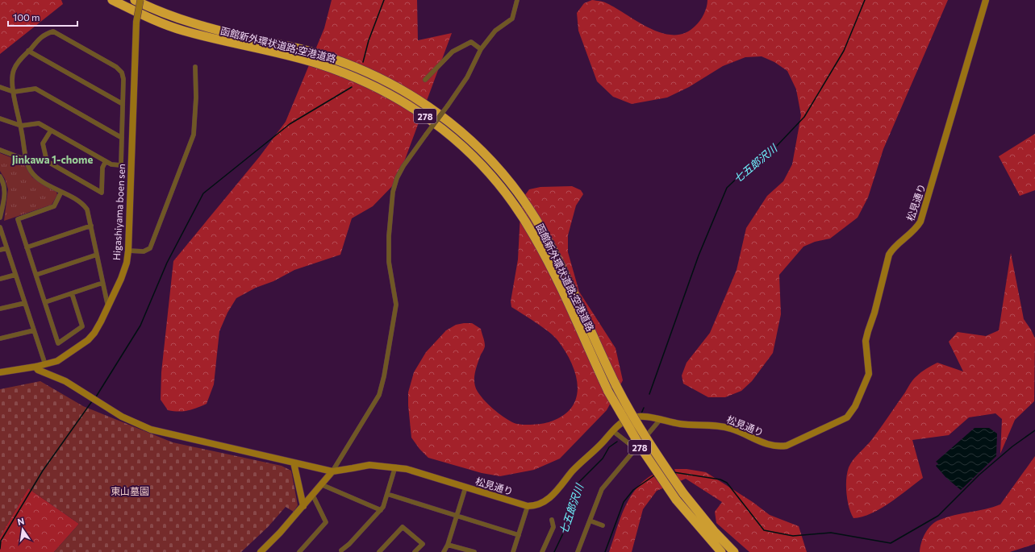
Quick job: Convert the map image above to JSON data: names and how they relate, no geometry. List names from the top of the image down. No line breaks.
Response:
{"streets":{"highway":["函館新外環状道路;空港道路","278"],"street":["松見通り","Higashiyama boen sen"]},"districts":["Jinkawa 1-chome"],"water":["七五郎沢川"],"parks":["東山墓園"],"scale_bar":"100 m","north":"top"}
